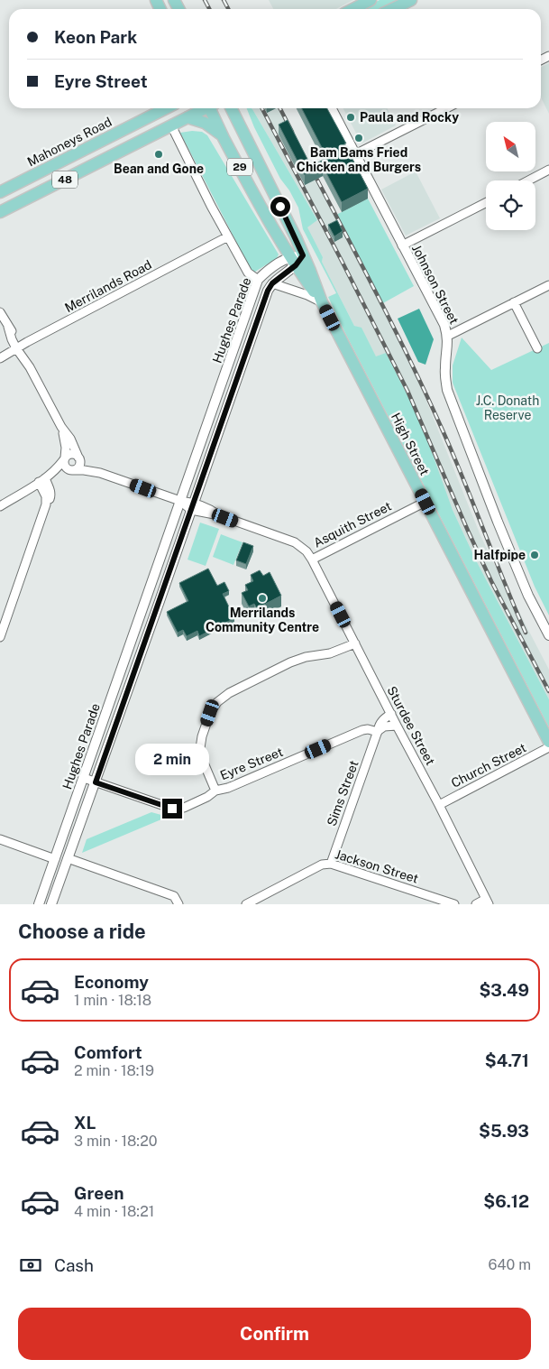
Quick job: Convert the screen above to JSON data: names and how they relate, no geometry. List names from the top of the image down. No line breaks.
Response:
{"streets":{"main road":["Mahoneys Road","29","48","High Street"],"street":["Johnson Street","Merrilands Road","Hughes Parade","Asquith Street","Sturdee Street","Eyre Street","Church Street","Sims Street","Jackson Street"]},"crossings":[["Hughes Parade","High Street"],["Hughes Parade","Asquith Street"],["Hughes Parade","Eyre Street"],["High Street","Asquith Street"],["Asquith Street","Sturdee Street"],["Sturdee Street","Church Street"],["Sturdee Street","Sims Street"],["Eyre Street","Sims Street"],["Sims Street","Jackson Street"]],"parks":["J.C. Donath Reserve"],"places":["Paula and Rocky","Bam Bams Fried Chicken and Burgers","Bean and Gone","Halfpipe","Merrilands Community Centre"],"north":"top left","page":{"banner":["Keon Park","Eyre Street"],"bubble":"2 min","heading":"Choose a ride","list":[{"name":"Economy","note":"1 min · 18:18","value":"$3.49"},{"name":"Comfort","note":"2 min · 18:19","value":"$4.71"},{"name":"XL","note":"3 min · 18:20","value":"$5.93"},{"name":"Green","note":"4 min · 18:21","value":"$6.12"}],"pay":["Cash","640 m"],"buttons":"Confirm"}}
